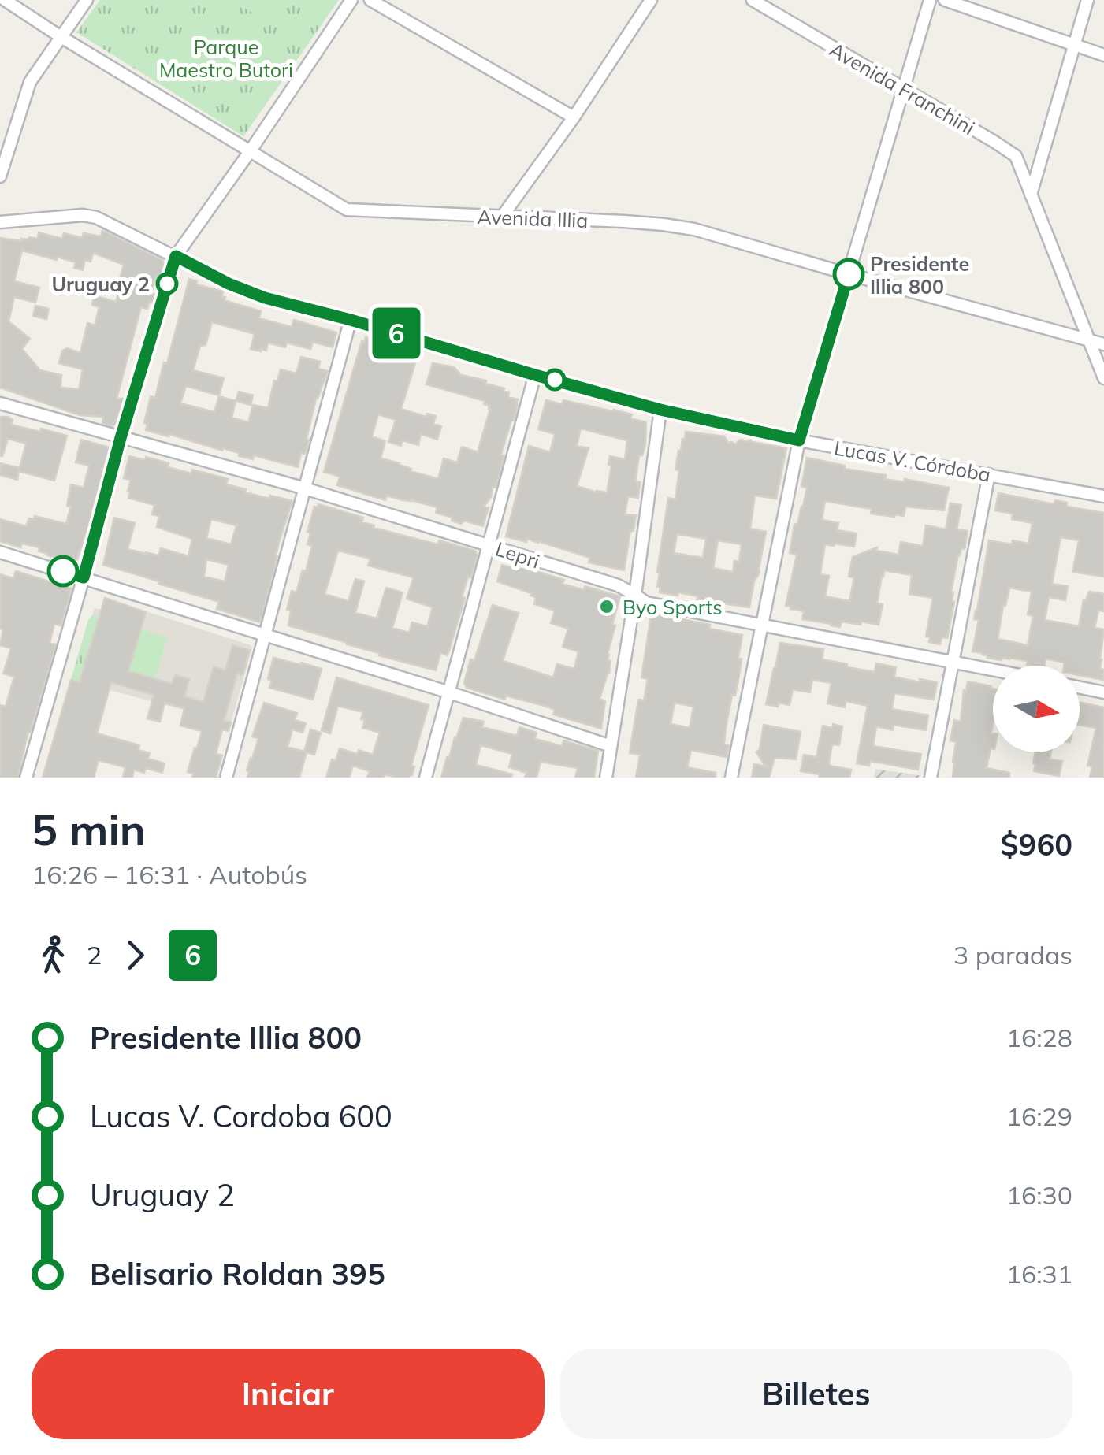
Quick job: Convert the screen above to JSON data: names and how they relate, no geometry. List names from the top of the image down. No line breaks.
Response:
{"streets":{"street":["Avenida Franchini","Avenida Illia","Lucas V. Córdoba","Lepri"]},"crossings":[["Avenida Franchini","Avenida Illia"]],"parks":["Parque Maestro Butori"],"places":["Presidente Illia 800","Uruguay 2","Byo Sports"],"lines":["bus line 6"],"north":"right","page":{"on_map":"6","heading":["5 min","16:26 – 16:31 · Autobús","$960"],"legs":["2","6","3 paradas"],"list":[{"name":"Presidente Illia 800","value":"16:28"},{"name":"Lucas V. Cordoba 600","value":"16:29"},{"name":"Uruguay 2","value":"16:30"},{"name":"Belisario Roldan 395","value":"16:31"}],"buttons":["Iniciar","Billetes"]}}
